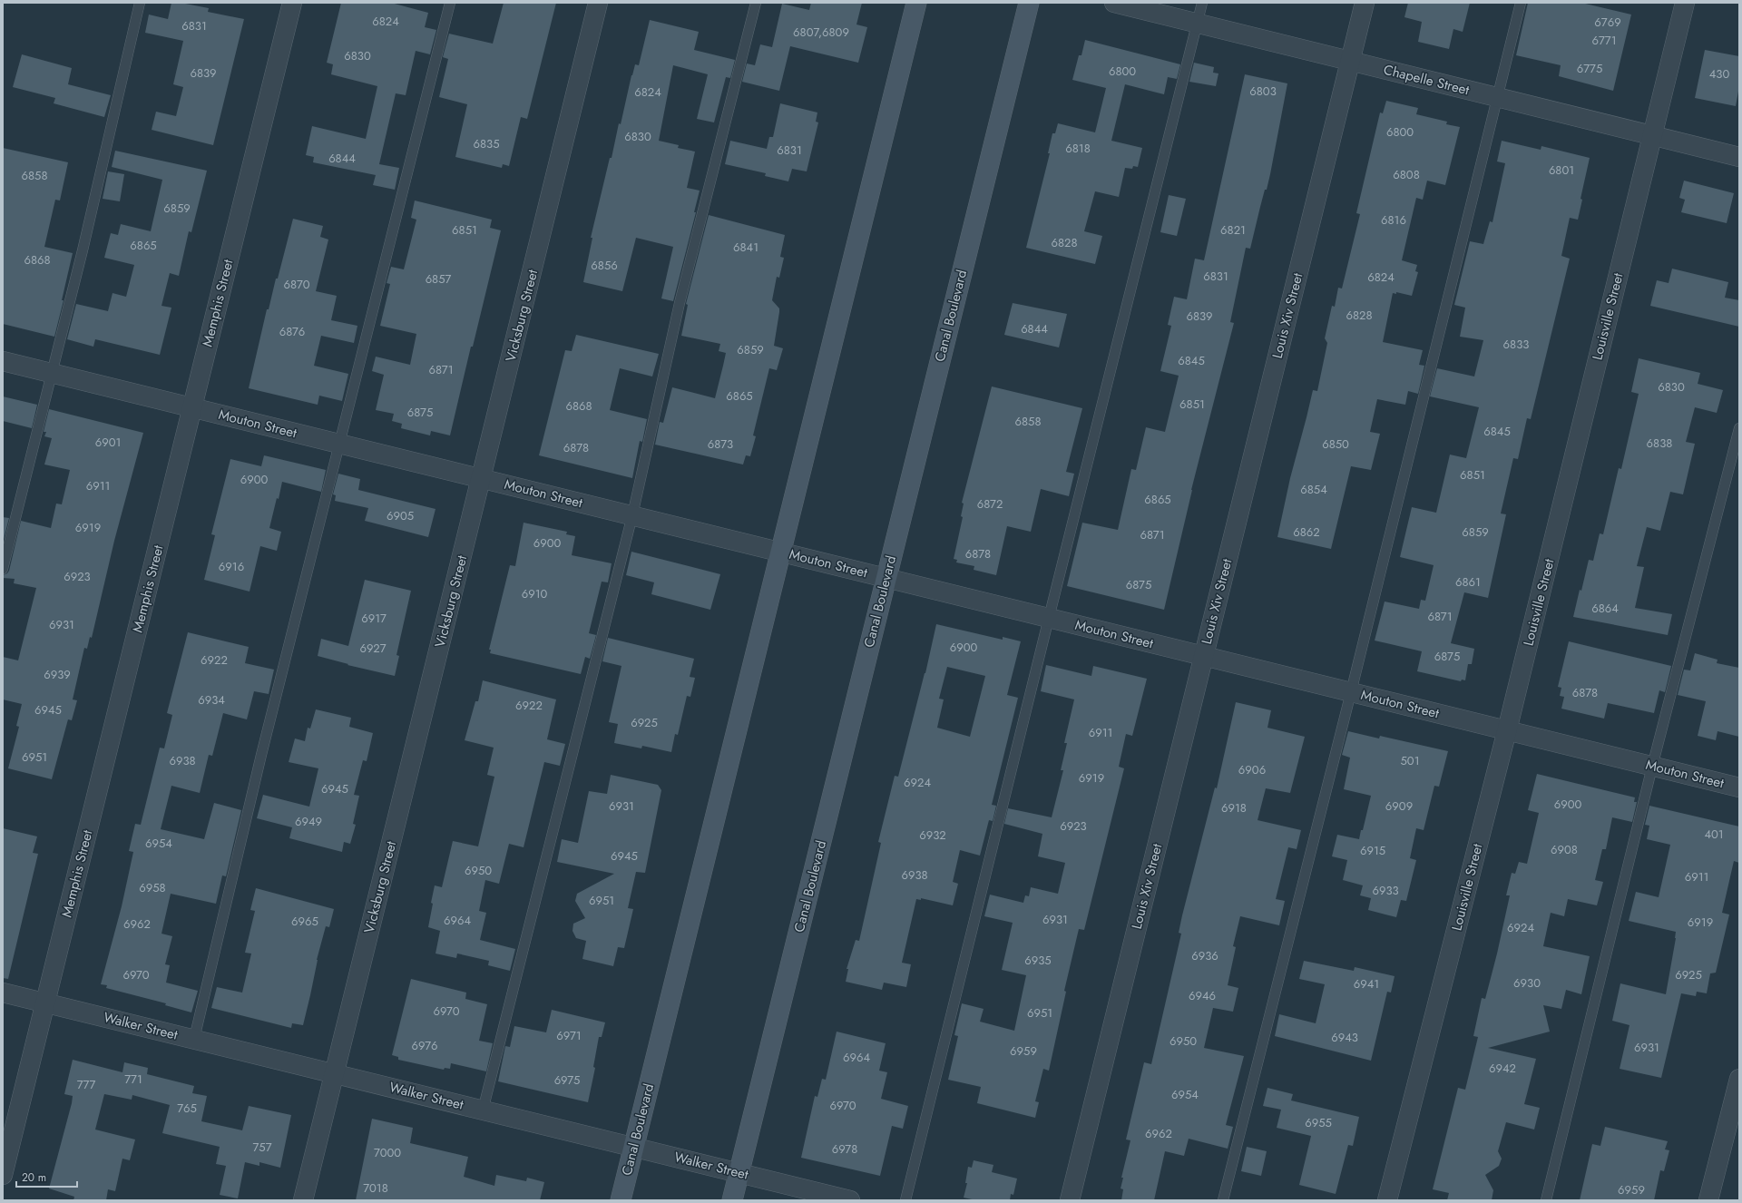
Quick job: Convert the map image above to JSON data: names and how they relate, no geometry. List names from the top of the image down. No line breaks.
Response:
{"streets":{"main road":["Canal Boulevard"],"street":["Chapelle Street","Memphis Street","Vicksburg Street","Louis Xiv Street","Louisville Street","Mouton Street","Walker Street"]},"crossings":[["Chapelle Street","Louis Xiv Street"],["Chapelle Street","Louisville Street"],["Memphis Street","Mouton Street"],["Memphis Street","Walker Street"],["Vicksburg Street","Mouton Street"],["Vicksburg Street","Walker Street"],["Canal Boulevard","Mouton Street"],["Canal Boulevard","Walker Street"],["Louis Xiv Street","Mouton Street"],["Louisville Street","Mouton Street"]],"house_numbers":["6824","6769","6831","6807,6809","6771","6830","6775","6800","6839","430","6803","6824","6800","6830","6835","6818","6831","6844","6801","6808","6858","6859","6816","6851","6821","6828","6865","6841","6868","6856","6831","6824","6857","6870","6828","6839","6844","6876","6833","6859","6845","6871","6830","6865","6851","6868","6875","6858","6845","6901","6838","6873","6850","6878","6851","6900","6911","6854","6865","6872","6905","6919","6862","6859","6871","6900","6878","6916","6923","6861","6875","6910","6864","6871","6917","6931","6900","6927","6875","6922","6939","6878","6934","6922","6945","6925","6911","6951","6938","501","6906","6919","6924","6945","6900","6931","6909","6918","6949","6923","401","6932","6954","6908","6915","6945","6950","6938","6911","6958","6933","6951","6931","6964","6965","6919","6962","6924","6936","6935","6970","6925","6930","6941","6946","6970","6951","6971","6943","6950","6976","6931","6959","6964","6942","771","6975","777","6954","6970","765","6955","6962","757","6978","7000","7018","6959"],"scale_bar":"20 m"}
